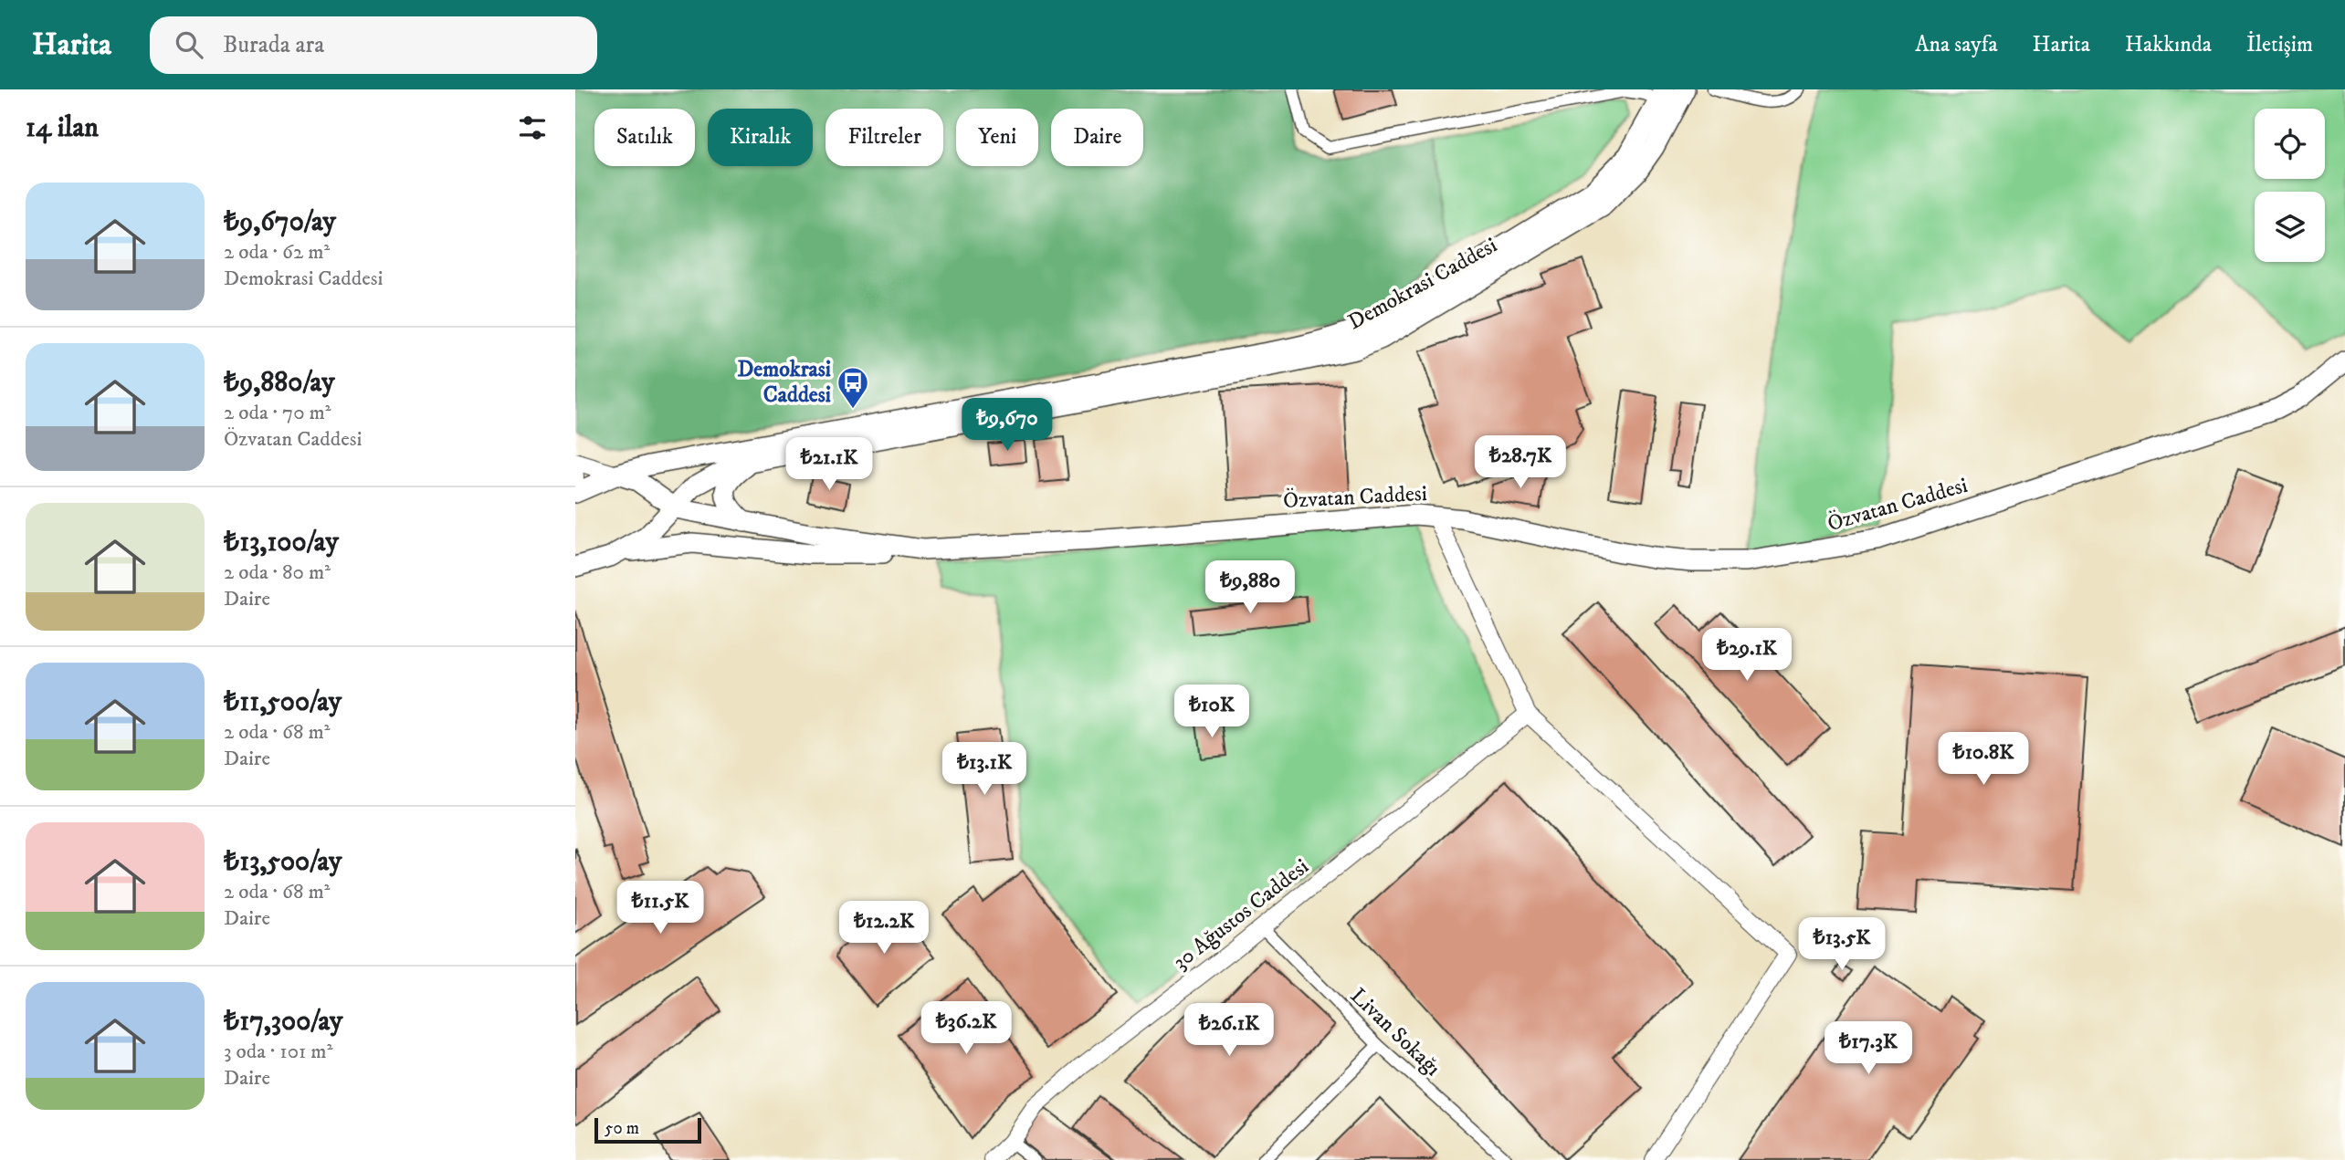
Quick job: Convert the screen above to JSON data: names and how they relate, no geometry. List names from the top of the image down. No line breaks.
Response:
{"streets":{"main road":["Demokrasi Caddesi","Özvatan Caddesi"],"street":["30 Ağustos Caddesi","Livan Sokağı"]},"crossings":[["Demokrasi Caddesi","Özvatan Caddesi"],["30 Ağustos Caddesi","Livan Sokağı"]],"places":{"bus stop":["Demokrasi Caddesi"]},"scale_bar":"50 m","page":{"header":"Harita","search":"Burada ara","nav":["Ana sayfa","Harita","Hakkında","İletişim"],"heading":"14 ilan","chip":["Satılık","Kiralık","Filtreler","Yeni","Daire"],"list":[{"name":"₺9,670/ay","note":"2 oda · 62 m² · Demokrasi Caddesi"},{"name":"₺9,880/ay","note":"2 oda · 70 m² · Özvatan Caddesi"},{"name":"₺13,100/ay","note":"2 oda · 80 m² · Daire"},{"name":"₺11,500/ay","note":"2 oda · 68 m² · Daire"},{"name":"₺13,500/ay","note":"2 oda · 68 m² · Daire"},{"name":"₺17,300/ay","note":"3 oda · 101 m² · Daire"}],"price":["₺9,670","₺28.7K","₺21.1K","₺9,880","₺29.1K","₺10K","₺10.8K","₺13.1K","₺11.5K","₺12.2K","₺13.5K","₺36.2K","₺26.1K","₺17.3K"],"scale":"50 m"}}
